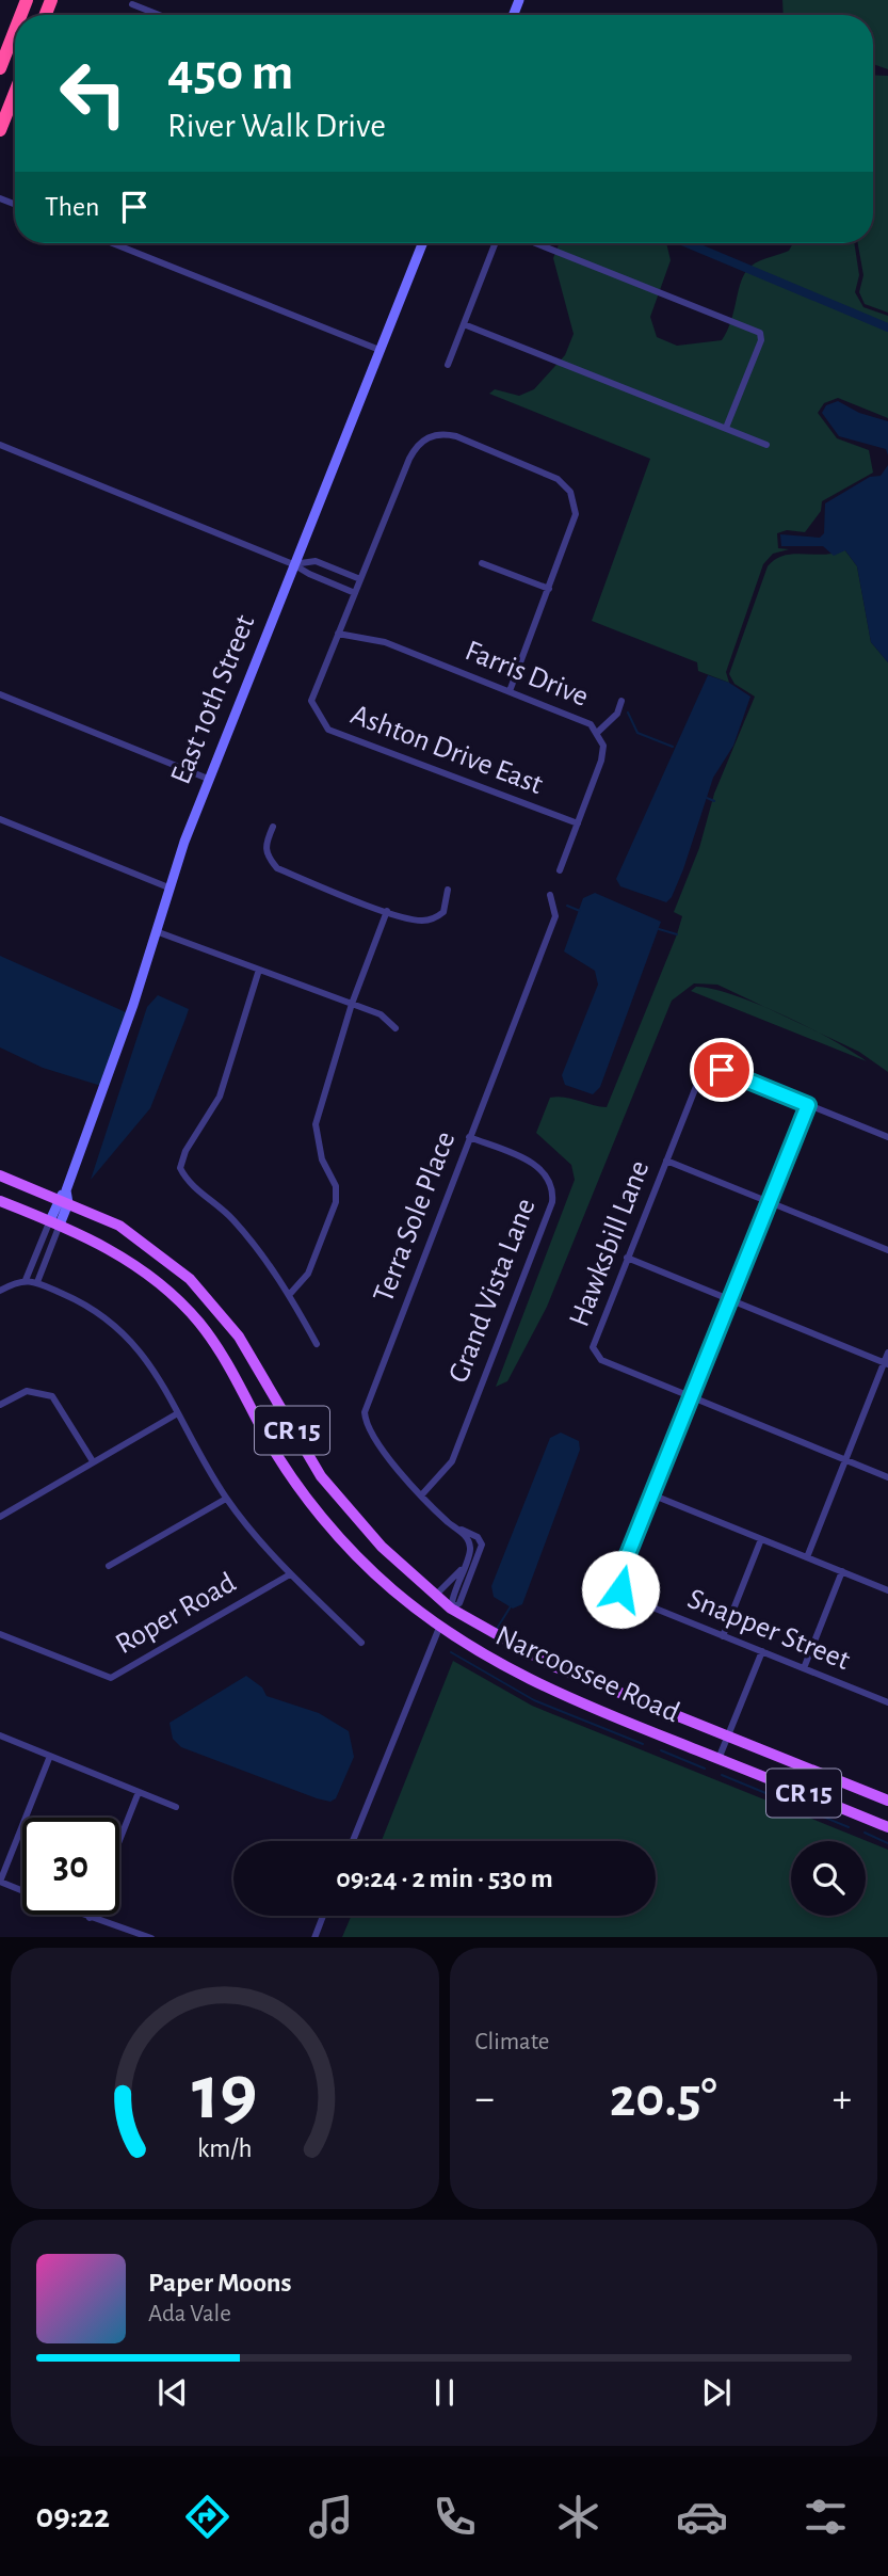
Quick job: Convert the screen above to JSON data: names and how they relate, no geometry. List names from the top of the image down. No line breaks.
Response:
{"streets":{"main road":["CR 15","Narcoossee Road"],"street":["Farris Drive","East 10th Street","Ashton Drive East","Terra Sole Place","Hawksbill Lane","Grand Vista Lane","Roper Road","Snapper Street"]},"crossings":[["Farris Drive","Ashton Drive East"],["East 10th Street","Narcoossee Road"],["Terra Sole Place","Grand Vista Lane"],["Terra Sole Place","Narcoossee Road"],["Hawksbill Lane","Snapper Street"]],"page":{"turn":["450 m","River Walk Drive"],"then":"Then","limit":"30","trip":"09:24 · 2 min · 530 m","tile":"Climate","heat":["−","20.5°","+"],"song":["Paper Moons","Ada Vale"],"tabs":"09:22","gauge":["19","km/h"]}}
